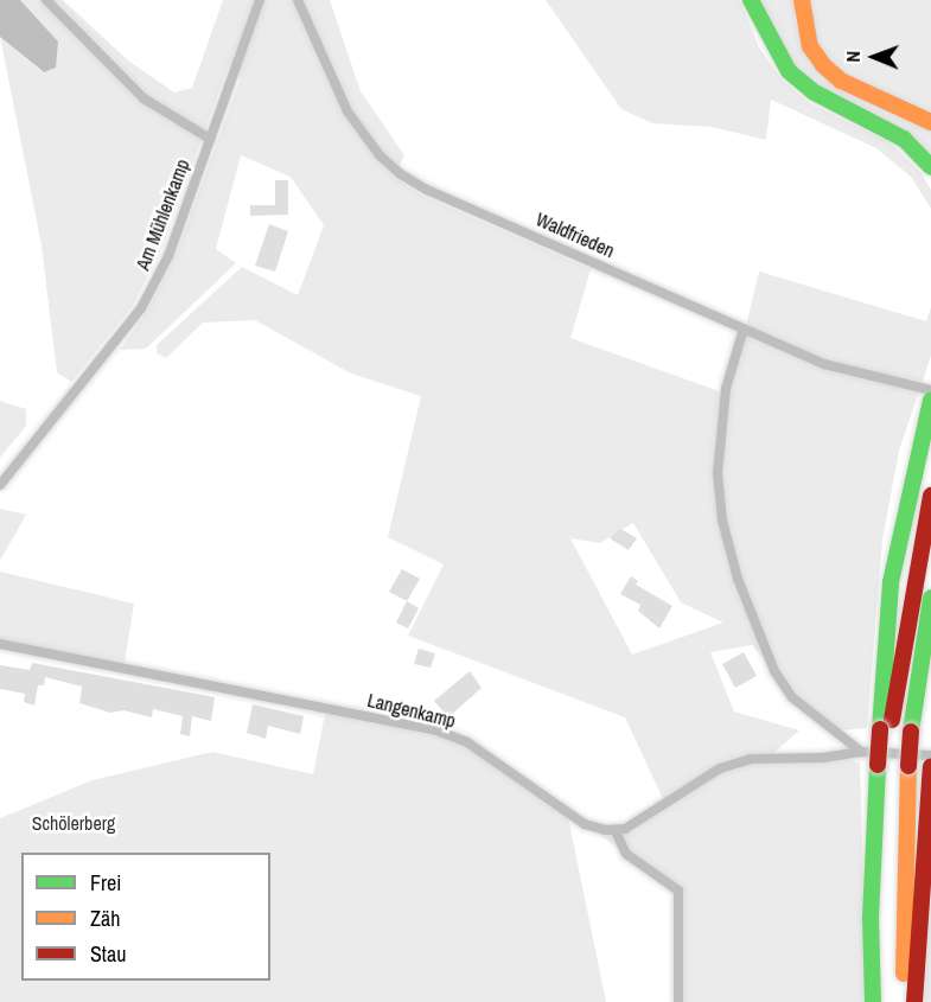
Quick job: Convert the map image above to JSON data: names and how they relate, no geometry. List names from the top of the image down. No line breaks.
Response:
{"streets":{"street":["Am Mühlenkamp","Waldfrieden","Langenkamp"]},"parks":["Schölerberg"],"legend":["Frei","Zäh","Stau"],"north":"left"}
